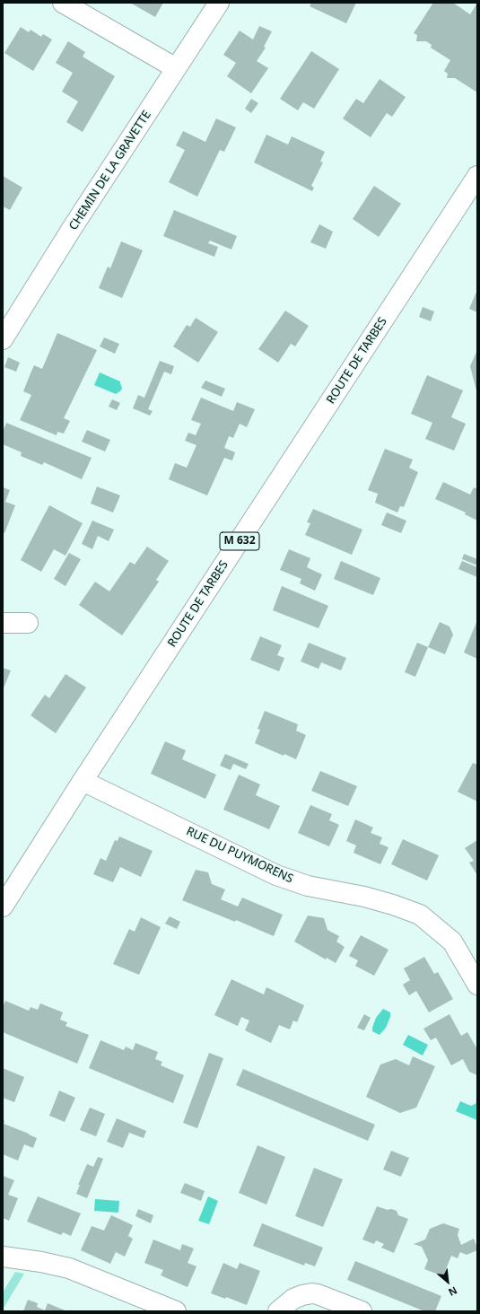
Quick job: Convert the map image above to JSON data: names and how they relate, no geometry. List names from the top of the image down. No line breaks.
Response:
{"streets":{"street":["CHEMIN DE LA GRAVETTE","ROUTE DE TARBES","M 632","RUE DU PUYMORENS"]},"crossings":[["ROUTE DE TARBES","RUE DU PUYMORENS"]],"north":"bottom right"}
